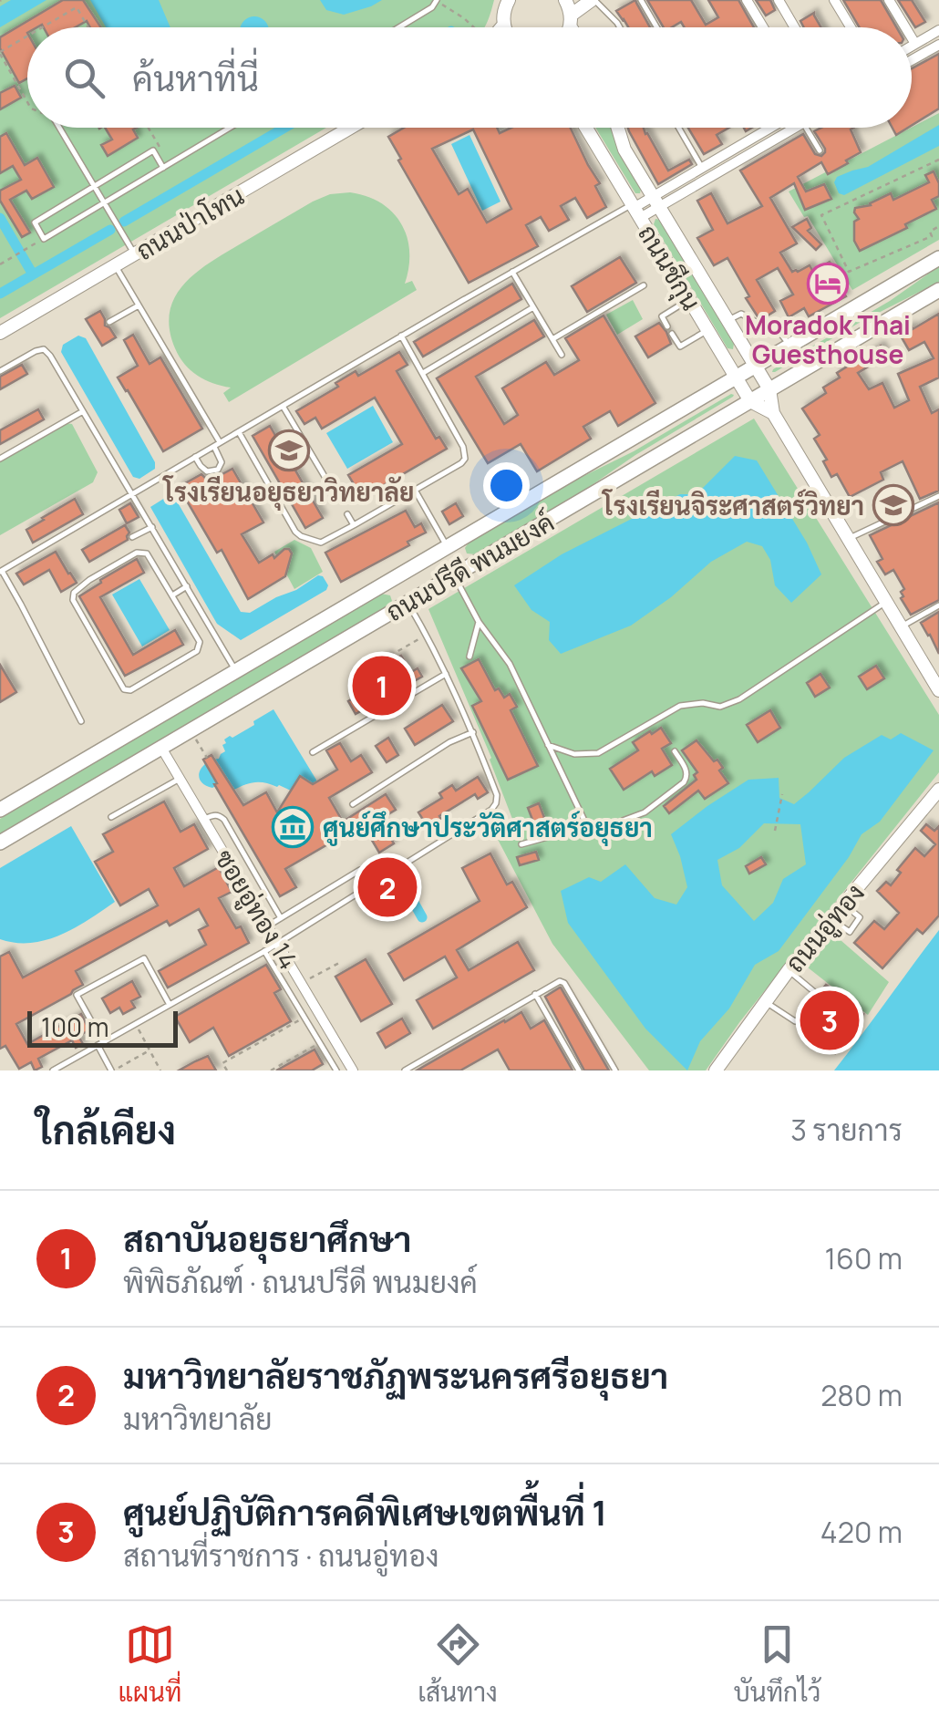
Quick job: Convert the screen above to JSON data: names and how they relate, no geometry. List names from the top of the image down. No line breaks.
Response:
{"streets":{"main road":["ถนนป่าโทน","ถนนชีกุน","ถนนปรีดี พนมยงค์","ถนนอู่ทอง"],"street":["ซอยอู่ทอง 14"]},"crossings":[["ถนนชีกุน","ถนนปรีดี พนมยงค์"],["ถนนปรีดี พนมยงค์","ซอยอู่ทอง 14"]],"places":{"hotel":["Moradok Thai Guesthouse"],"school or university":["โรงเรียนอยุธยาวิทยาลัย","โรงเรียนจิระศาสตร์วิทยา"],"museum":["ศูนย์ศึกษาประวัติศาสตร์อยุธยา"]},"scale_bar":"100 m","page":{"search":"ค้นหาที่นี่","pins":["1","2","3"],"scale":"100 m","heading":["ใกล้เคียง","3 รายการ"],"list":[{"mark":"1","name":"สถาบันอยุธยาศึกษา","note":"พิพิธภัณฑ์ · ถนนปรีดี พนมยงค์","value":"160 m"},{"mark":"2","name":"มหาวิทยาลัยราชภัฏพระนครศรีอยุธยา","note":"มหาวิทยาลัย","value":"280 m"},{"mark":"3","name":"ศูนย์ปฏิบัติการคดีพิเศษเขตพื้นที่ 1","note":"สถานที่ราชการ · ถนนอู่ทอง","value":"420 m"}],"nav":["แผนที่","เส้นทาง","บันทึกไว้"]}}
